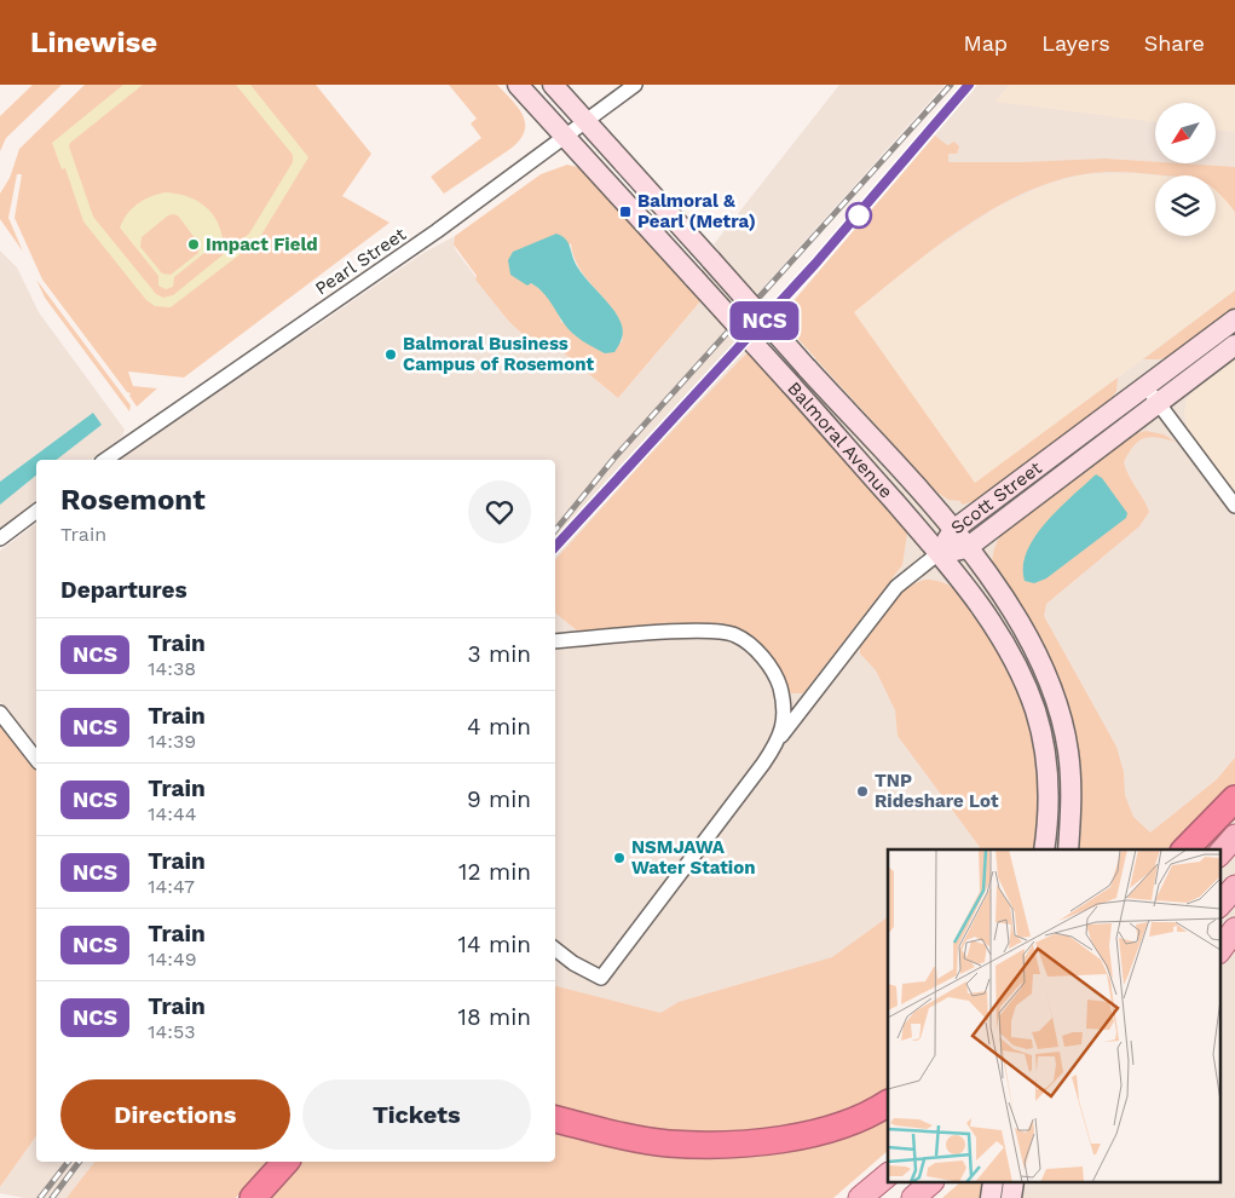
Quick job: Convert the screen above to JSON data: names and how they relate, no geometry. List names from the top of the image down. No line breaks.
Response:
{"streets":{"street":["Pearl Street","Balmoral Avenue","Scott Street"]},"crossings":[["Pearl Street","Balmoral Avenue"],["Balmoral Avenue","Scott Street"]],"places":{"transit":["Balmoral & Pearl (Metra)"],"other":["Impact Field","Balmoral Business Campus of Rosemont","TNP Rideshare Lot","NSMJAWA Water Station"]},"north":"bottom left","page":{"header":"Linewise","nav":["Map","Layers","Share"],"on_map":"NCS","heading":[["Rosemont","Train"],"Departures"],"list":[{"mark":"NCS","name":"Train","note":"14:38","value":"3 min"},{"mark":"NCS","name":"Train","note":"14:39","value":"4 min"},{"mark":"NCS","name":"Train","note":"14:44","value":"9 min"},{"mark":"NCS","name":"Train","note":"14:47","value":"12 min"},{"mark":"NCS","name":"Train","note":"14:49","value":"14 min"},{"mark":"NCS","name":"Train","note":"14:53","value":"18 min"}],"buttons":["Directions","Tickets"]}}
